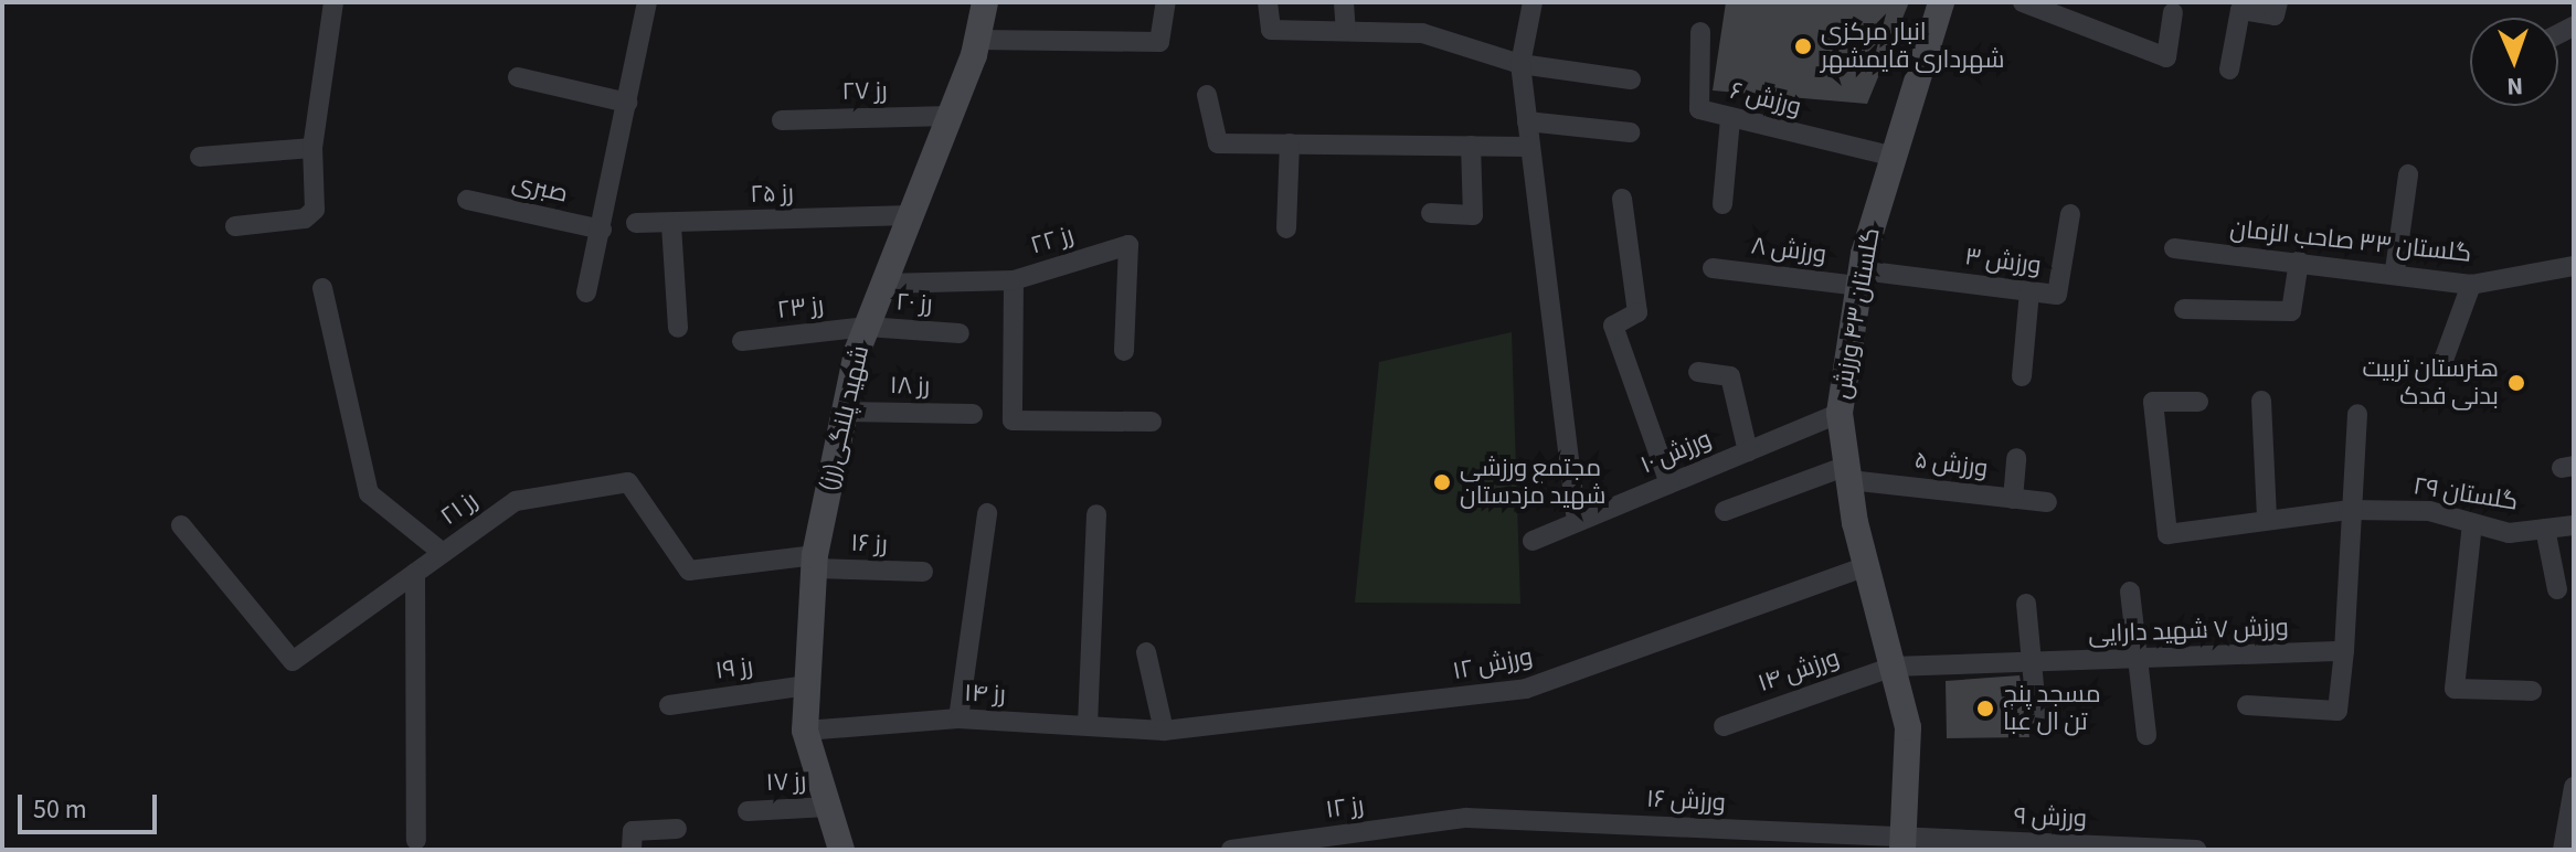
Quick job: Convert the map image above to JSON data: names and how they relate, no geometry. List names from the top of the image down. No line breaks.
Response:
{"streets":{"street":["رز ۲۷","ورزش ۶","صبری","رز ۲۵","رز ۲۲","گلستان ۳۳ صاحب الزمان","ورزش ۸","ورزش ۳","رز ۲۰","رز ۲۳","گلستان ۴۳ ورزش","رز ۱۸","شهید پلنگی(رز)","ورزش ۱۰","ورزش ۵","گلستان ۲۹","رز ۲۱","رز ۱۶","ورزش ۷ شهید دارایی","ورزش ۱۲","رز ۱۹","ورزش ۱۴","رز ۱۴","رز ۱۷","ورزش ۱۶","رز ۱۲","ورزش ۹"]},"crossings":[["رز ۲۷","شهید پلنگی(رز)"],["ورزش ۶","گلستان ۴۳ ورزش"],["رز ۲۵","شهید پلنگی(رز)"],["رز ۲۲","شهید پلنگی(رز)"],["ورزش ۸","ورزش ۳"],["ورزش ۸","گلستان ۴۳ ورزش"],["ورزش ۳","گلستان ۴۳ ورزش"],["رز ۲۰","رز ۲۳"],["رز ۲۰","شهید پلنگی(رز)"],["رز ۲۳","شهید پلنگی(رز)"],["گلستان ۴۳ ورزش","ورزش ۱۰"],["گلستان ۴۳ ورزش","ورزش ۵"],["گلستان ۴۳ ورزش","ورزش ۷ شهید دارایی"],["گلستان ۴۳ ورزش","ورزش ۱۲"],["گلستان ۴۳ ورزش","ورزش ۱۴"],["گلستان ۴۳ ورزش","ورزش ۱۶"],["گلستان ۴۳ ورزش","ورزش ۹"],["رز ۱۸","شهید پلنگی(رز)"],["شهید پلنگی(رز)","رز ۲۱"],["شهید پلنگی(رز)","رز ۱۶"],["شهید پلنگی(رز)","رز ۱۹"],["شهید پلنگی(رز)","رز ۱۴"],["شهید پلنگی(رز)","رز ۱۷"],["رز ۲۱","رز ۱۶"],["ورزش ۷ شهید دارایی","ورزش ۱۴"],["ورزش ۱۲","رز ۱۴"],["ورزش ۱۶","رز ۱۲"],["ورزش ۱۶","ورزش ۹"]],"places":["انبار مرکزی شهرداری قایمشهر","هنرستان تربیت بدنی فدک","مجتمع ورزشی شهید مزدستان","مسجد پنج تن ال عبا"],"scale_bar":"50 m","north":"bottom"}
